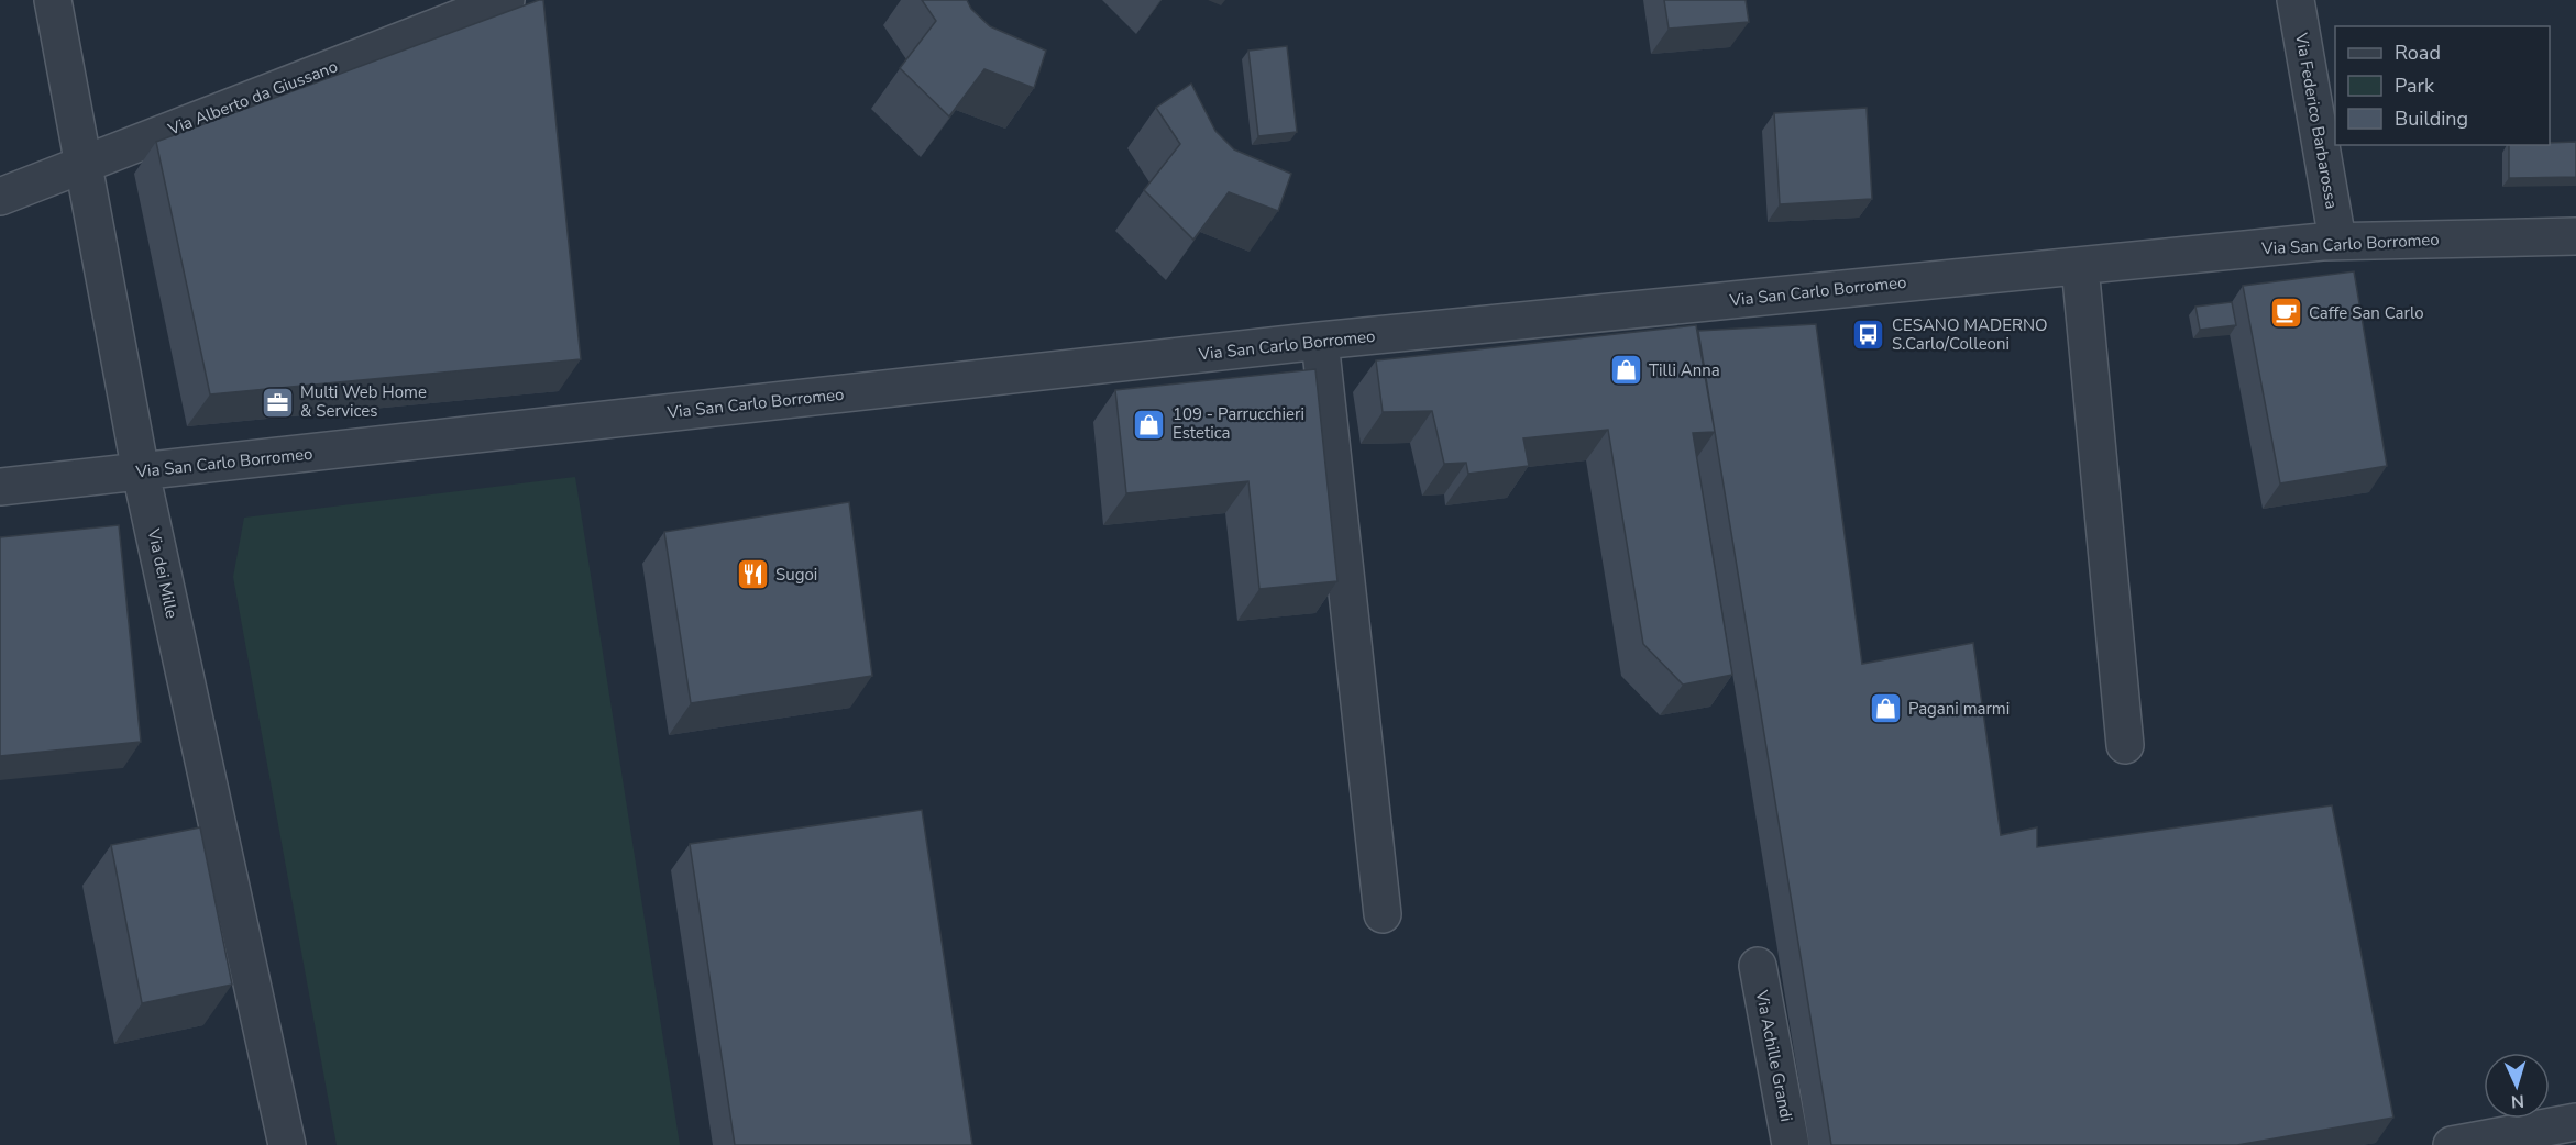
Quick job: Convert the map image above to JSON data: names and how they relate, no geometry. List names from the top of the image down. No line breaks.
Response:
{"streets":{"street":["Via Alberto da Giussano","Via Federico Barbarossa","Via San Carlo Borromeo","Via dei Mille","Via Achille Grandi"]},"crossings":[["Via Alberto da Giussano","Via dei Mille"],["Via Federico Barbarossa","Via San Carlo Borromeo"],["Via San Carlo Borromeo","Via dei Mille"]],"places":{"cafe":["Caffe San Carlo"],"bus stop":["CESANO MADERNO S.Carlo/Colleoni"],"shop":["Tilli Anna","109 - Parrucchieri Estetica","Pagani marmi"],"office":["Multi Web Home & Services"],"restaurant":["Sugoi"]},"legend":["Road","Park","Building"],"north":"bottom"}
